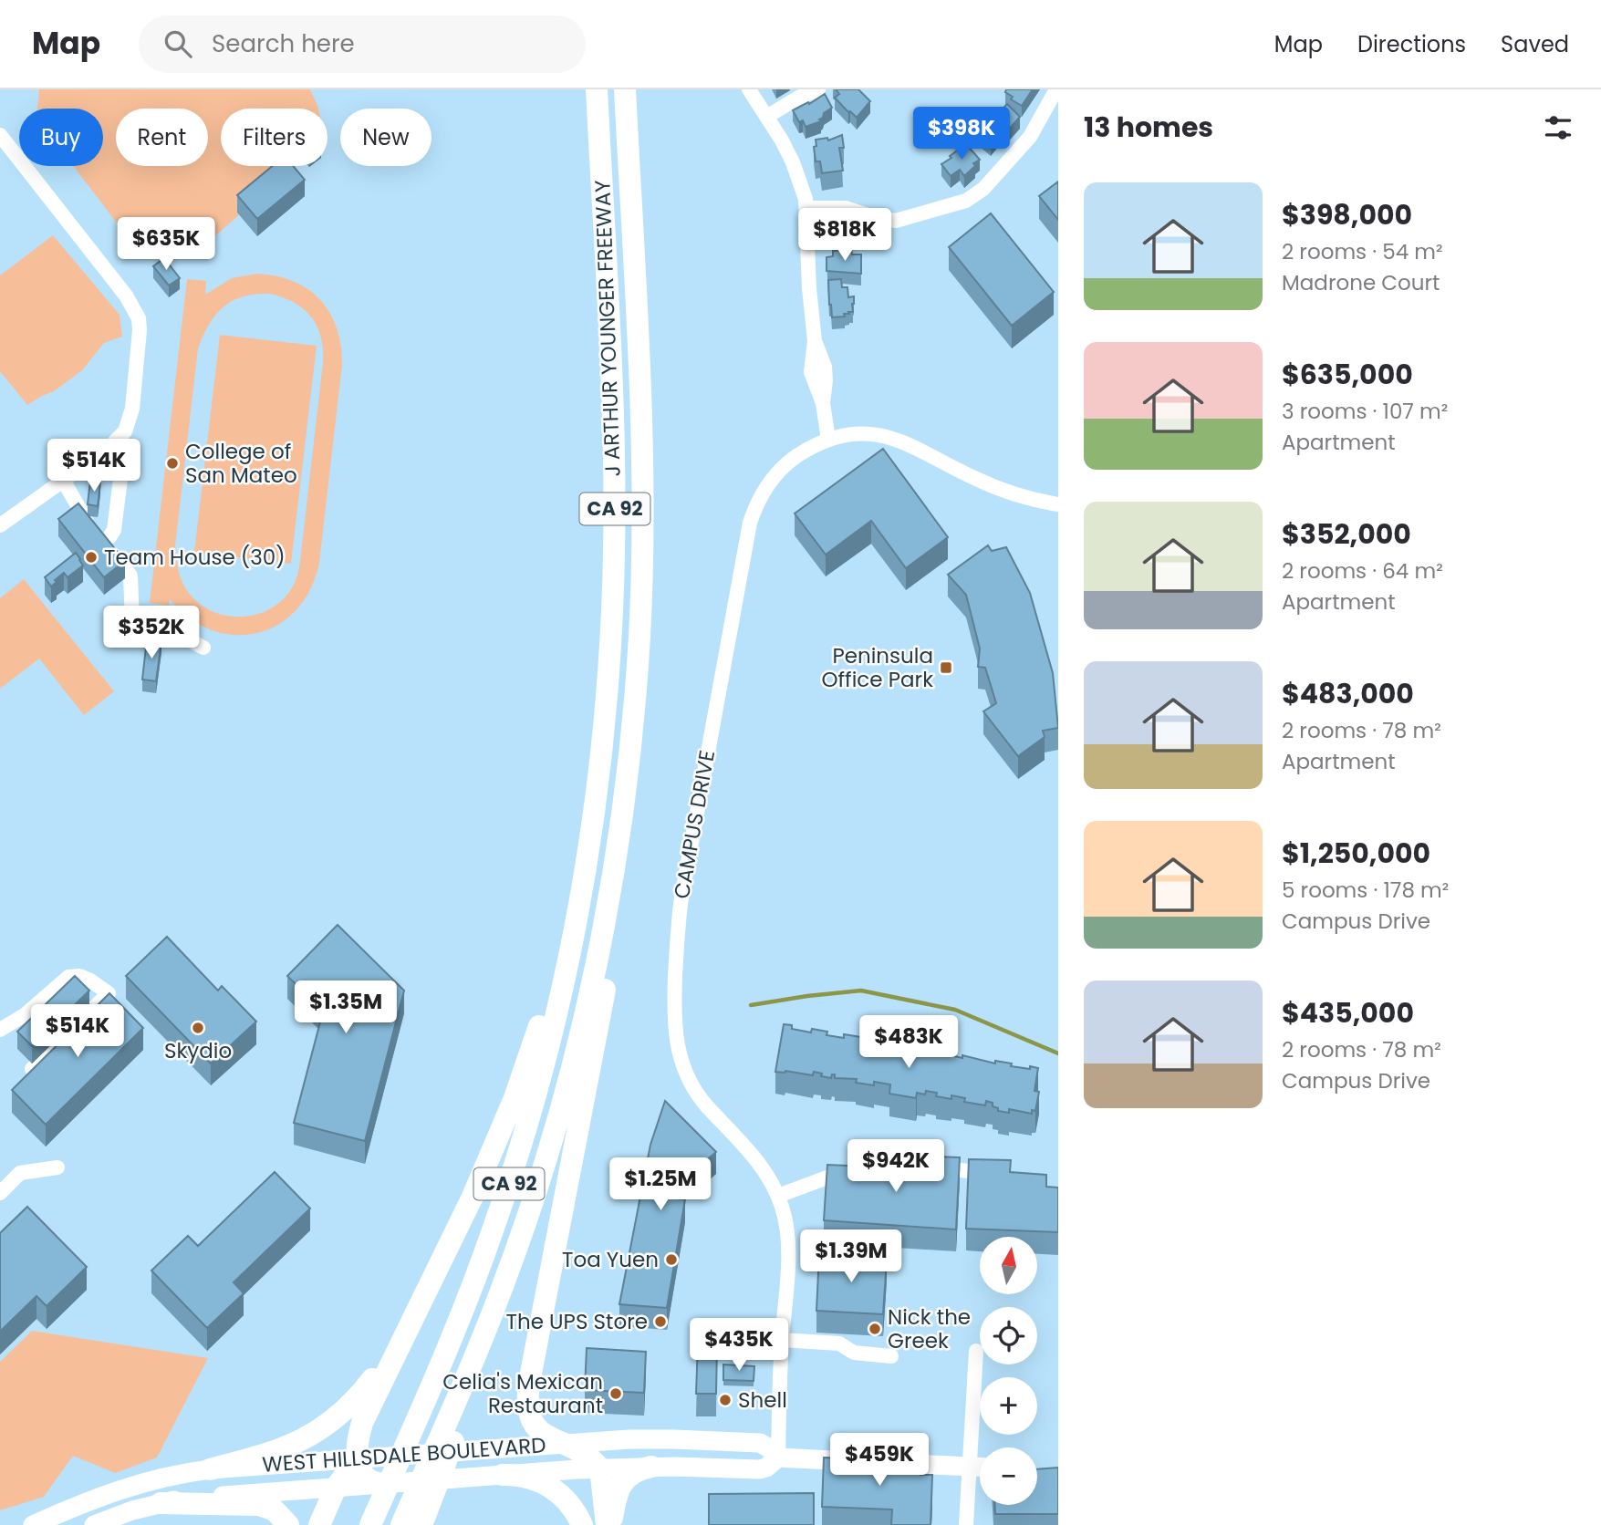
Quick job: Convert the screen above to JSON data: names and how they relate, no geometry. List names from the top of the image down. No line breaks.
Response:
{"streets":{"highway":["J ARTHUR YOUNGER FREEWAY","CA 92"],"main road":["WEST HILLSDALE BOULEVARD"],"street":["CAMPUS DRIVE"]},"crossings":[["CAMPUS DRIVE","WEST HILLSDALE BOULEVARD"]],"places":{"other":["College of San Mateo","Team House (30)","Skydio","Toa Yuen","The UPS Store","Nick the Greek","Celia's Mexican Restaurant","Shell"],"transit":["Peninsula Office Park"]},"north":"top","page":{"header":"Map","search":"Search here","nav":["Map","Directions","Saved"],"heading":"13 homes","price":["$398K","$818K","$635K","$514K","$352K","$1.35M","$514K","$483K","$942K","$1.25M","$1.39M","$435K","$459K"],"chip":["Buy","Rent","Filters","New"],"list":[{"name":"$398,000","note":"2 rooms · 54 m² · Madrone Court"},{"name":"$635,000","note":"3 rooms · 107 m² · Apartment"},{"name":"$352,000","note":"2 rooms · 64 m² · Apartment"},{"name":"$483,000","note":"2 rooms · 78 m² · Apartment"},{"name":"$1,250,000","note":"5 rooms · 178 m² · Campus Drive"},{"name":"$435,000","note":"2 rooms · 78 m² · Campus Drive"}],"map_buttons":["+","−"]}}
